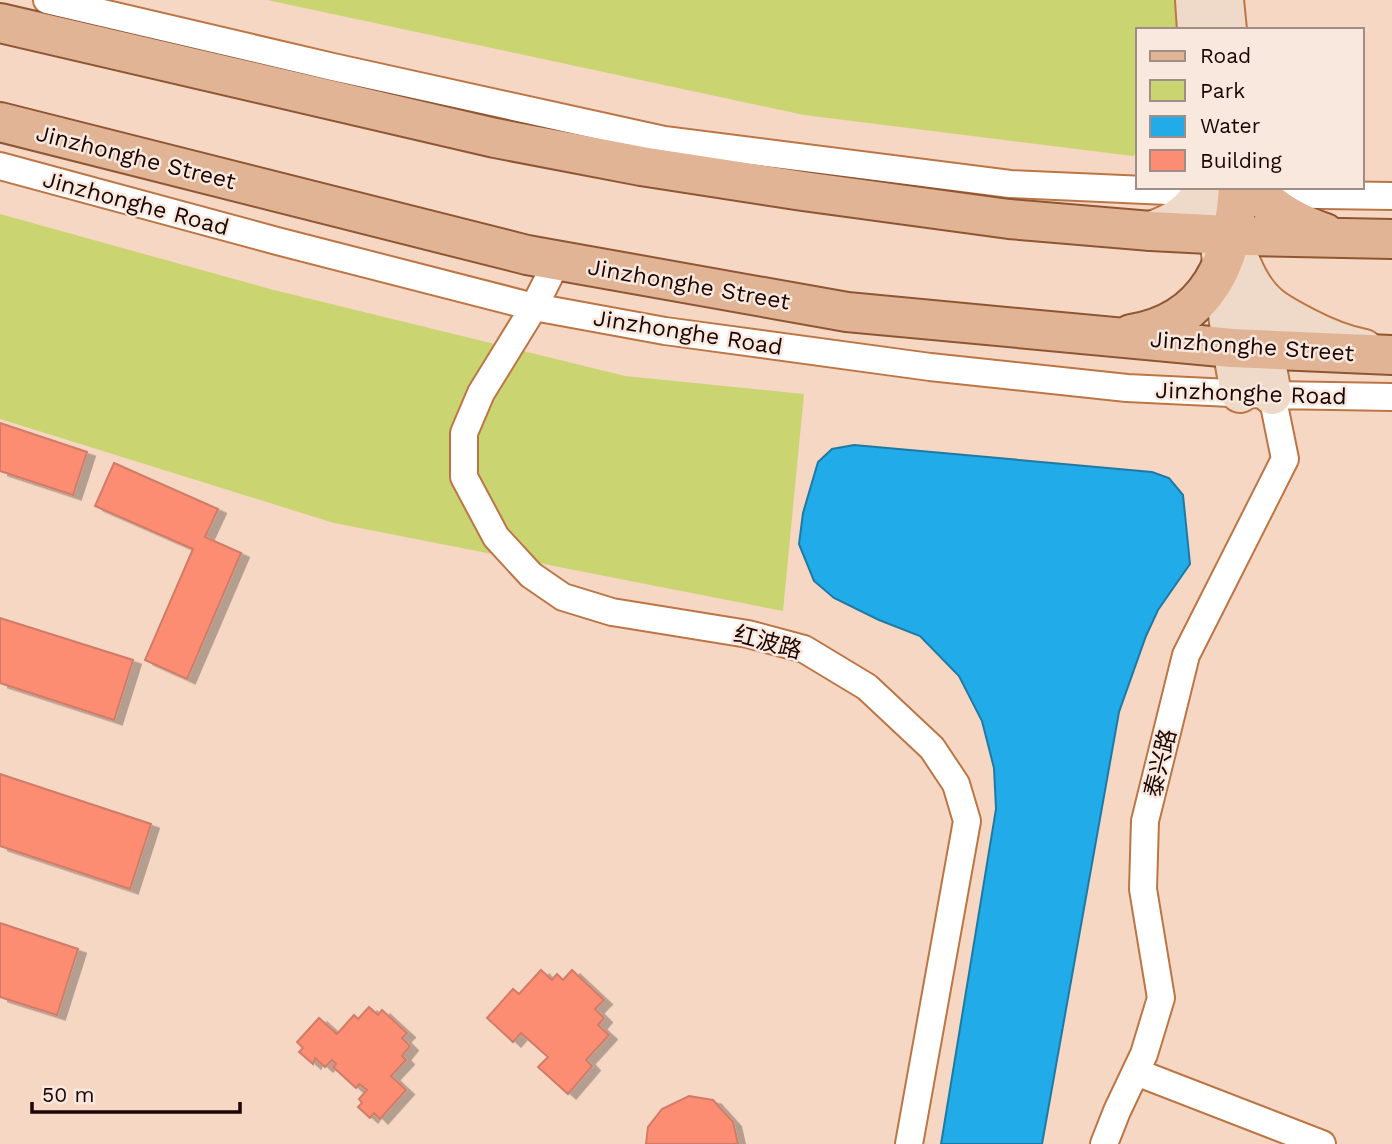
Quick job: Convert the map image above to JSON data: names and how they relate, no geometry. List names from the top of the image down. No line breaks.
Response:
{"streets":{"main road":["Jinzhonghe Street"],"street":["Jinzhonghe Road","红波路","泰兴路"]},"crossings":[["Jinzhonghe Street","红波路"],["Jinzhonghe Road","红波路"],["Jinzhonghe Road","泰兴路"]],"legend":["Road","Park","Water","Building"],"scale_bar":"50 m"}
